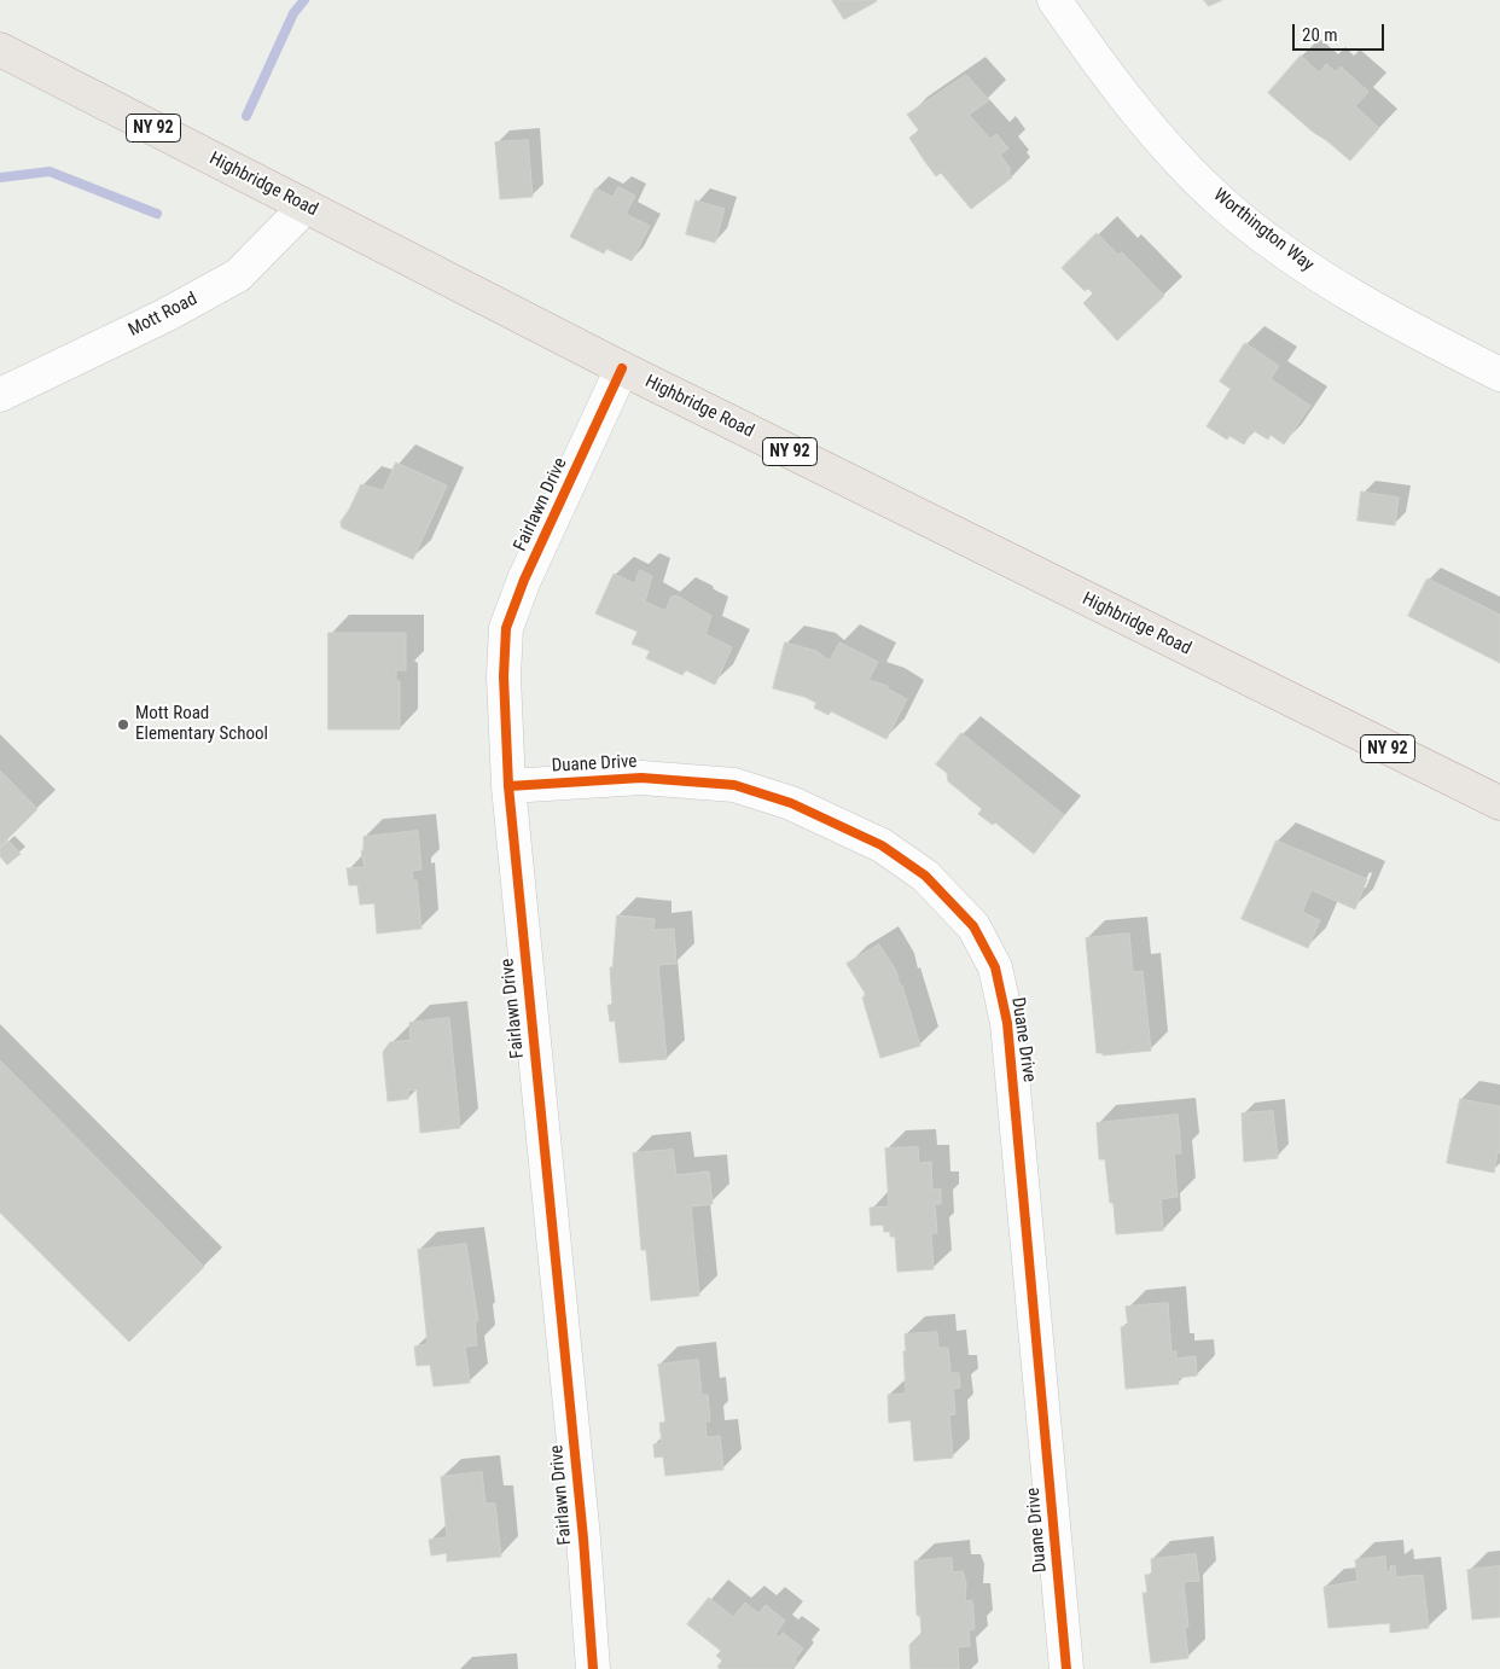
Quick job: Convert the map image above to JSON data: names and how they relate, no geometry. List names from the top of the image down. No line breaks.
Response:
{"streets":{"highway":["NY 92","Highbridge Road"],"street":["Worthington Way","Mott Road","Fairlawn Drive","Duane Drive"]},"crossings":[["Highbridge Road","Mott Road"],["Highbridge Road","Fairlawn Drive"],["Fairlawn Drive","Duane Drive"]],"places":["Mott Road Elementary School"],"scale_bar":"20 m"}
